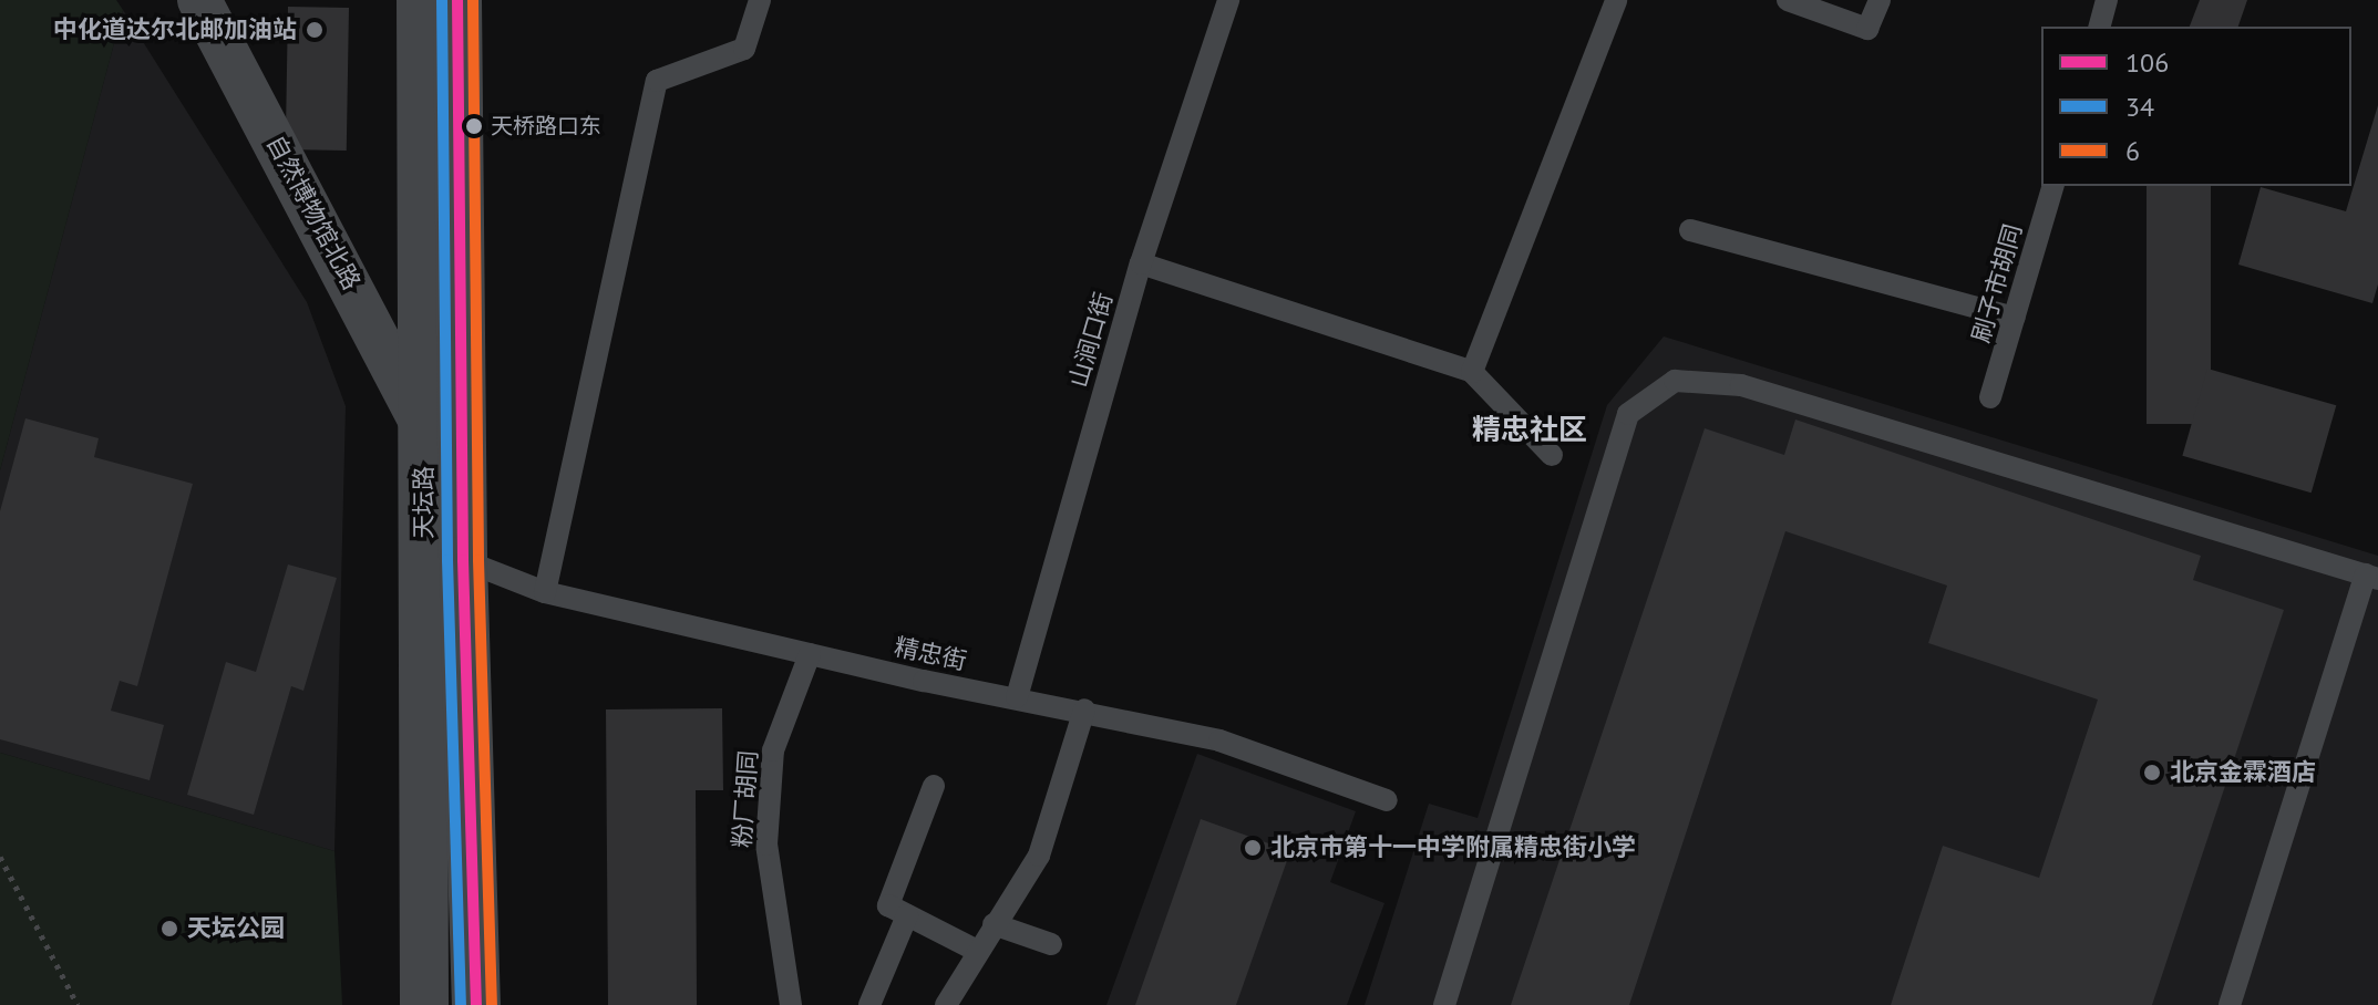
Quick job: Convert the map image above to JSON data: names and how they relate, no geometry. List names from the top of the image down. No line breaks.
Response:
{"streets":{"street":["自然博物馆北路","天坛路"],"lane":["刷子市胡同","山涧口街","精忠街","粉厂胡同"]},"crossings":[["自然博物馆北路","天坛路"],["山涧口街","精忠街"],["天坛路","精忠街"],["精忠街","粉厂胡同"]],"districts":["精忠社区"],"places":["中化道达尔北邮加油站","天桥路口东","北京金霖酒店","北京市第十一中学附属精忠街小学","天坛公园"],"lines":["transit line 106","transit line 34","transit line 6"],"legend":["106","34","6"]}
